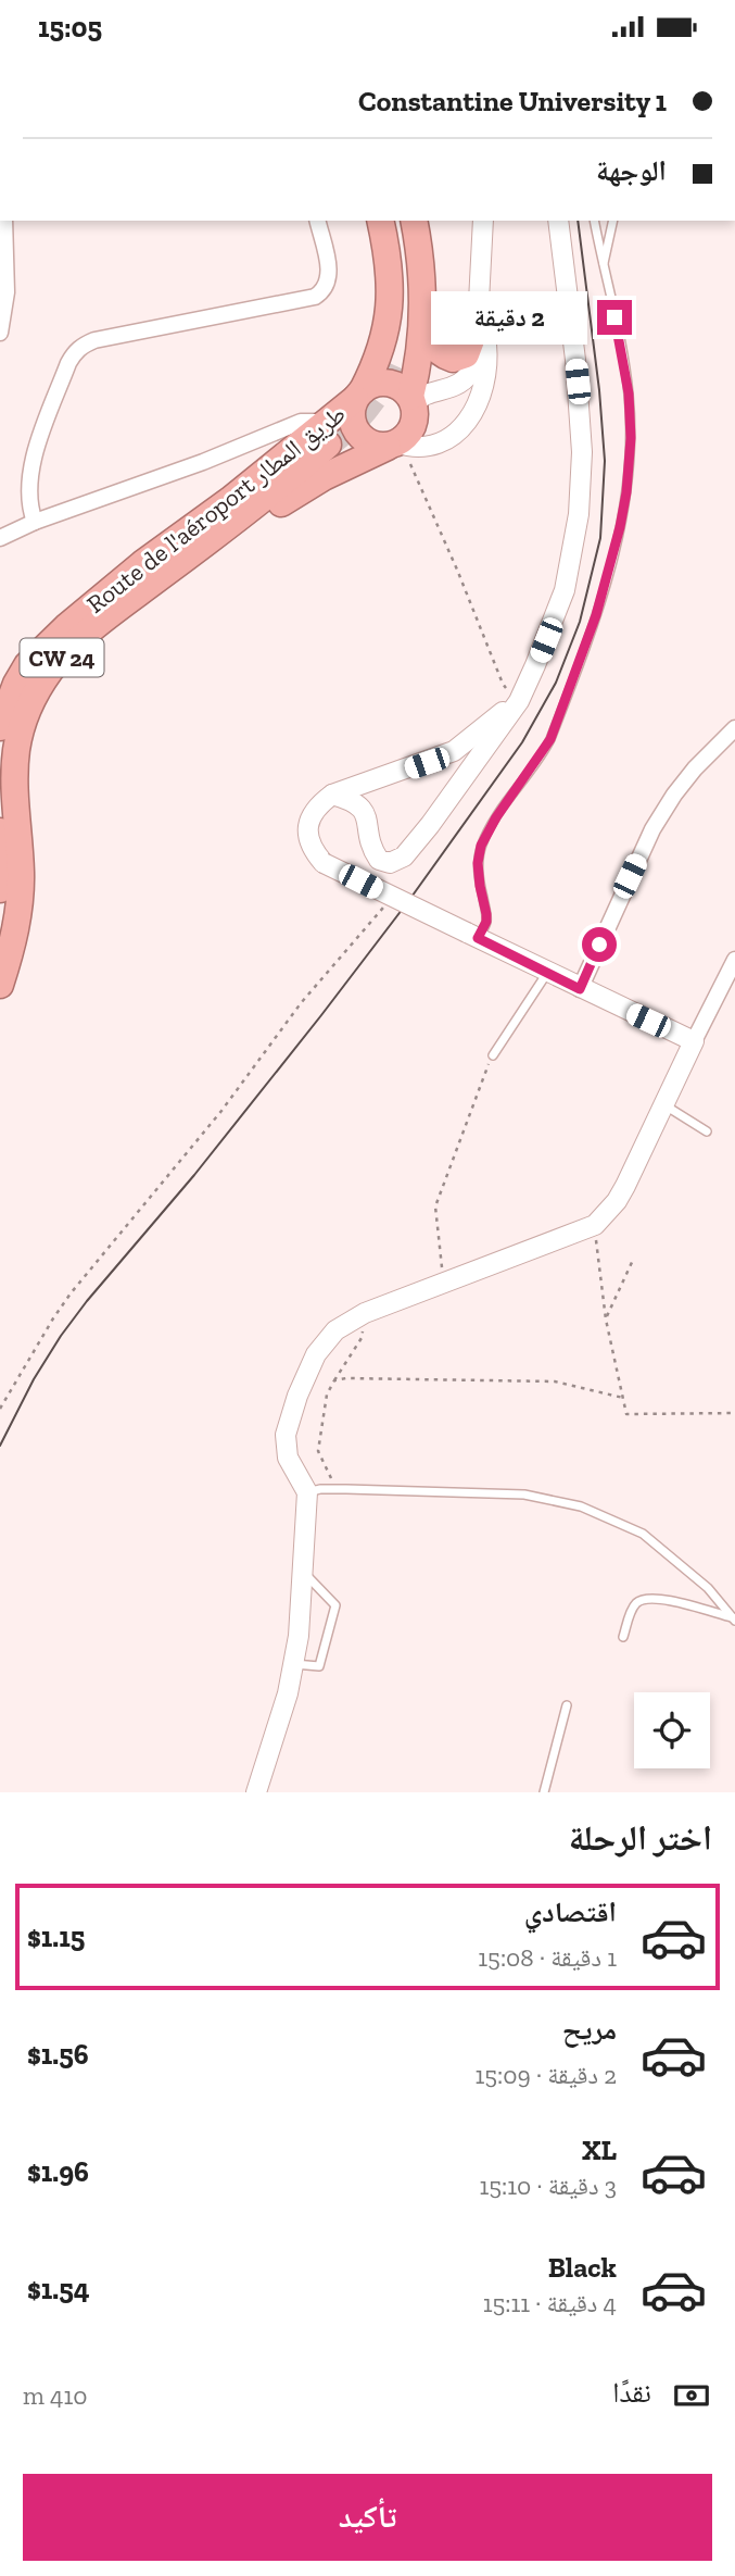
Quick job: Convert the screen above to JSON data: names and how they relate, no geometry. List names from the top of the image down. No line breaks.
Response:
{"streets":{"highway":["Route de l'aéroport طريق المطار","CW 24"]},"crossings":[["Route de l'aéroport طريق المطار","CW 24"]],"page":{"status":"15:05","banner":["Constantine University 1","الوجهة"],"bubble":"2 دقيقة","heading":"اختر الرحلة","list":[{"name":"اقتصادي","note":"1 دقيقة · 15:08","value":"$1.15"},{"name":"مريح","note":"2 دقيقة · 15:09","value":"$1.56"},{"name":"XL","note":"3 دقيقة · 15:10","value":"$1.96"},{"name":"Black","note":"4 دقيقة · 15:11","value":"$1.54"}],"pay":["نقدًا","410 m"],"buttons":"تأكيد"}}
